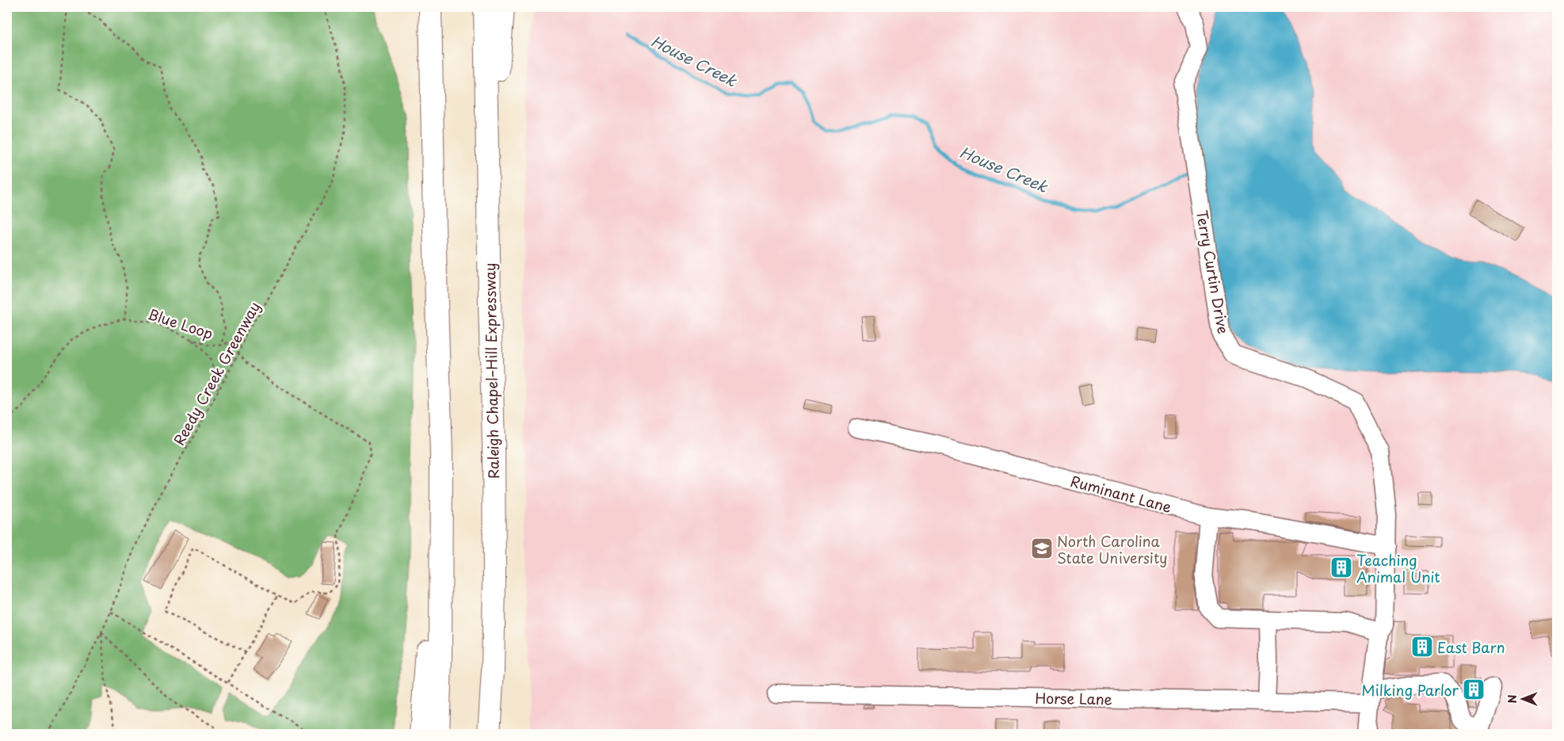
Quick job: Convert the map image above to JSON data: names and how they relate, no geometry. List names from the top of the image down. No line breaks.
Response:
{"streets":{"highway":["Raleigh Chapel–Hill Expressway"],"lane":["Terry Curtin Drive","Ruminant Lane","Horse Lane"],"path":["Blue Loop","Reedy Creek Greenway"]},"crossings":[["Terry Curtin Drive","Ruminant Lane"],["Terry Curtin Drive","Horse Lane"],["Blue Loop","Reedy Creek Greenway"]],"water":["House Creek"],"places":{"school or university":["North Carolina State University"],"building":["Teaching Animal Unit","East Barn","Milking Parlor"]},"north":"left"}
